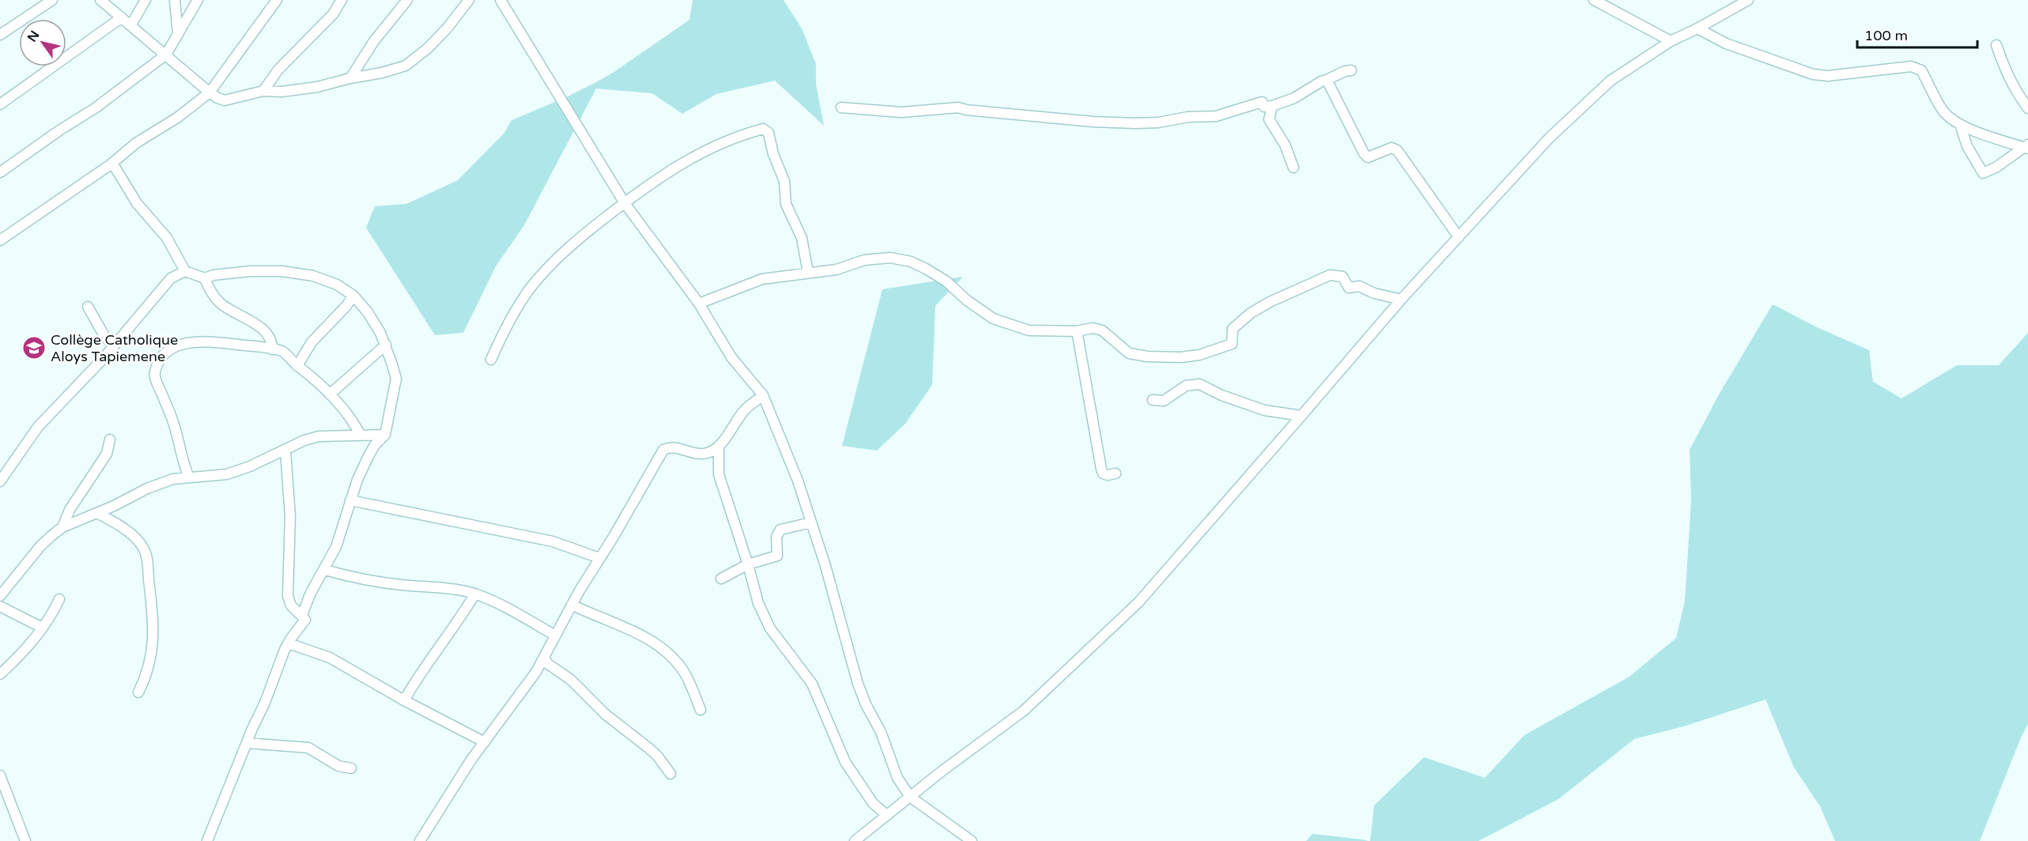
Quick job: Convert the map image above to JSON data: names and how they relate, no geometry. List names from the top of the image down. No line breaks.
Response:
{"places":{"school or university":["Collège Catholique Aloys Tapiemene"]},"scale_bar":"100 m","north":"top left"}
